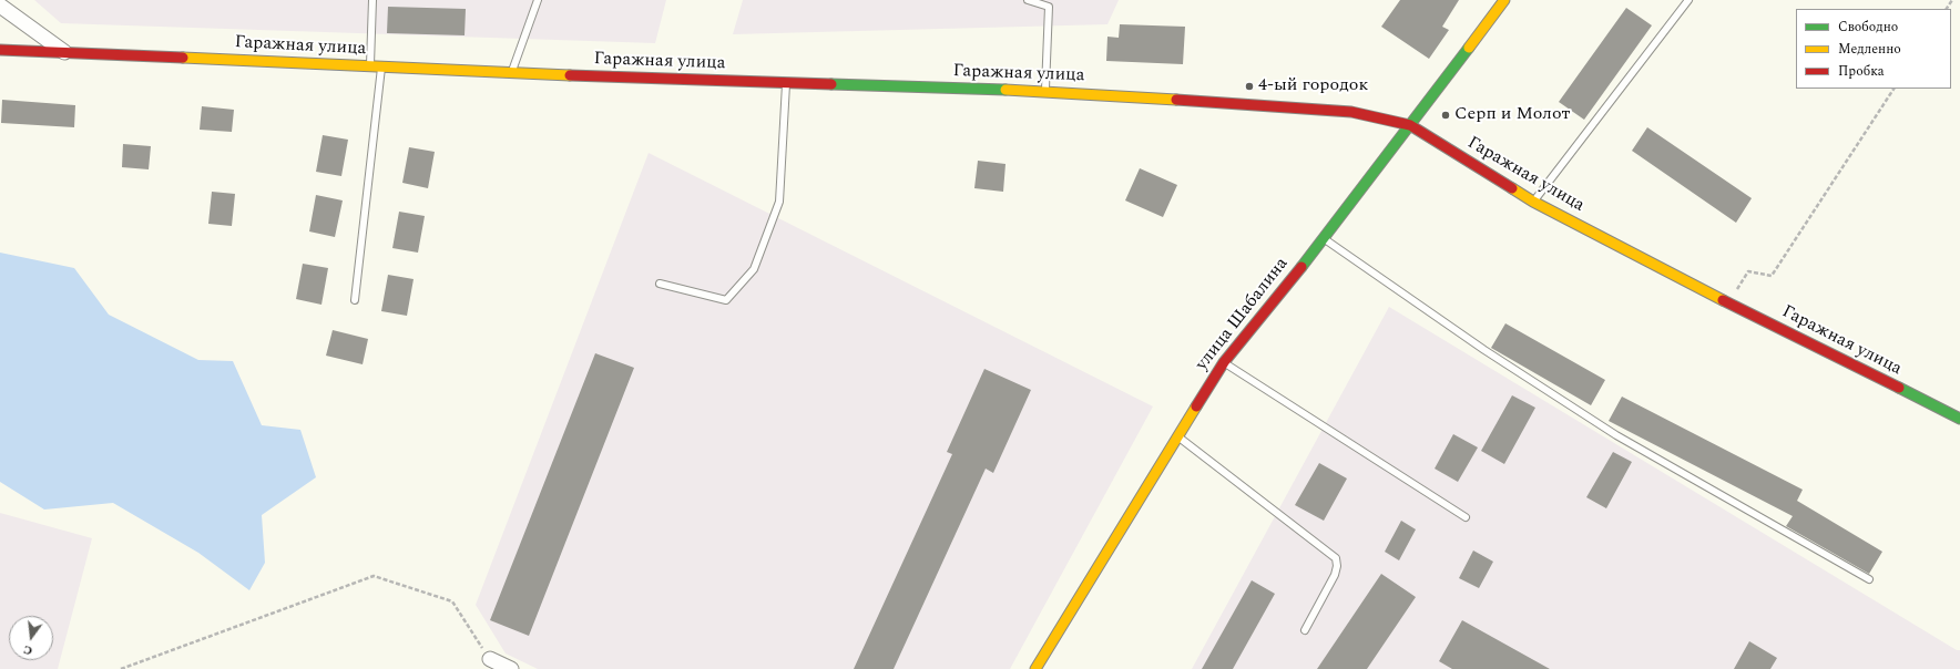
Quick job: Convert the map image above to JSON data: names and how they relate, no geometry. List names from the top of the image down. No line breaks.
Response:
{"streets":{"street":["Гаражная улица","улица Шабалина"]},"crossings":[["Гаражная улица","улица Шабалина"]],"places":["4-ый городок","Серп и Молот"],"legend":["Свободно","Медленно","Пробка"],"north":"bottom"}
